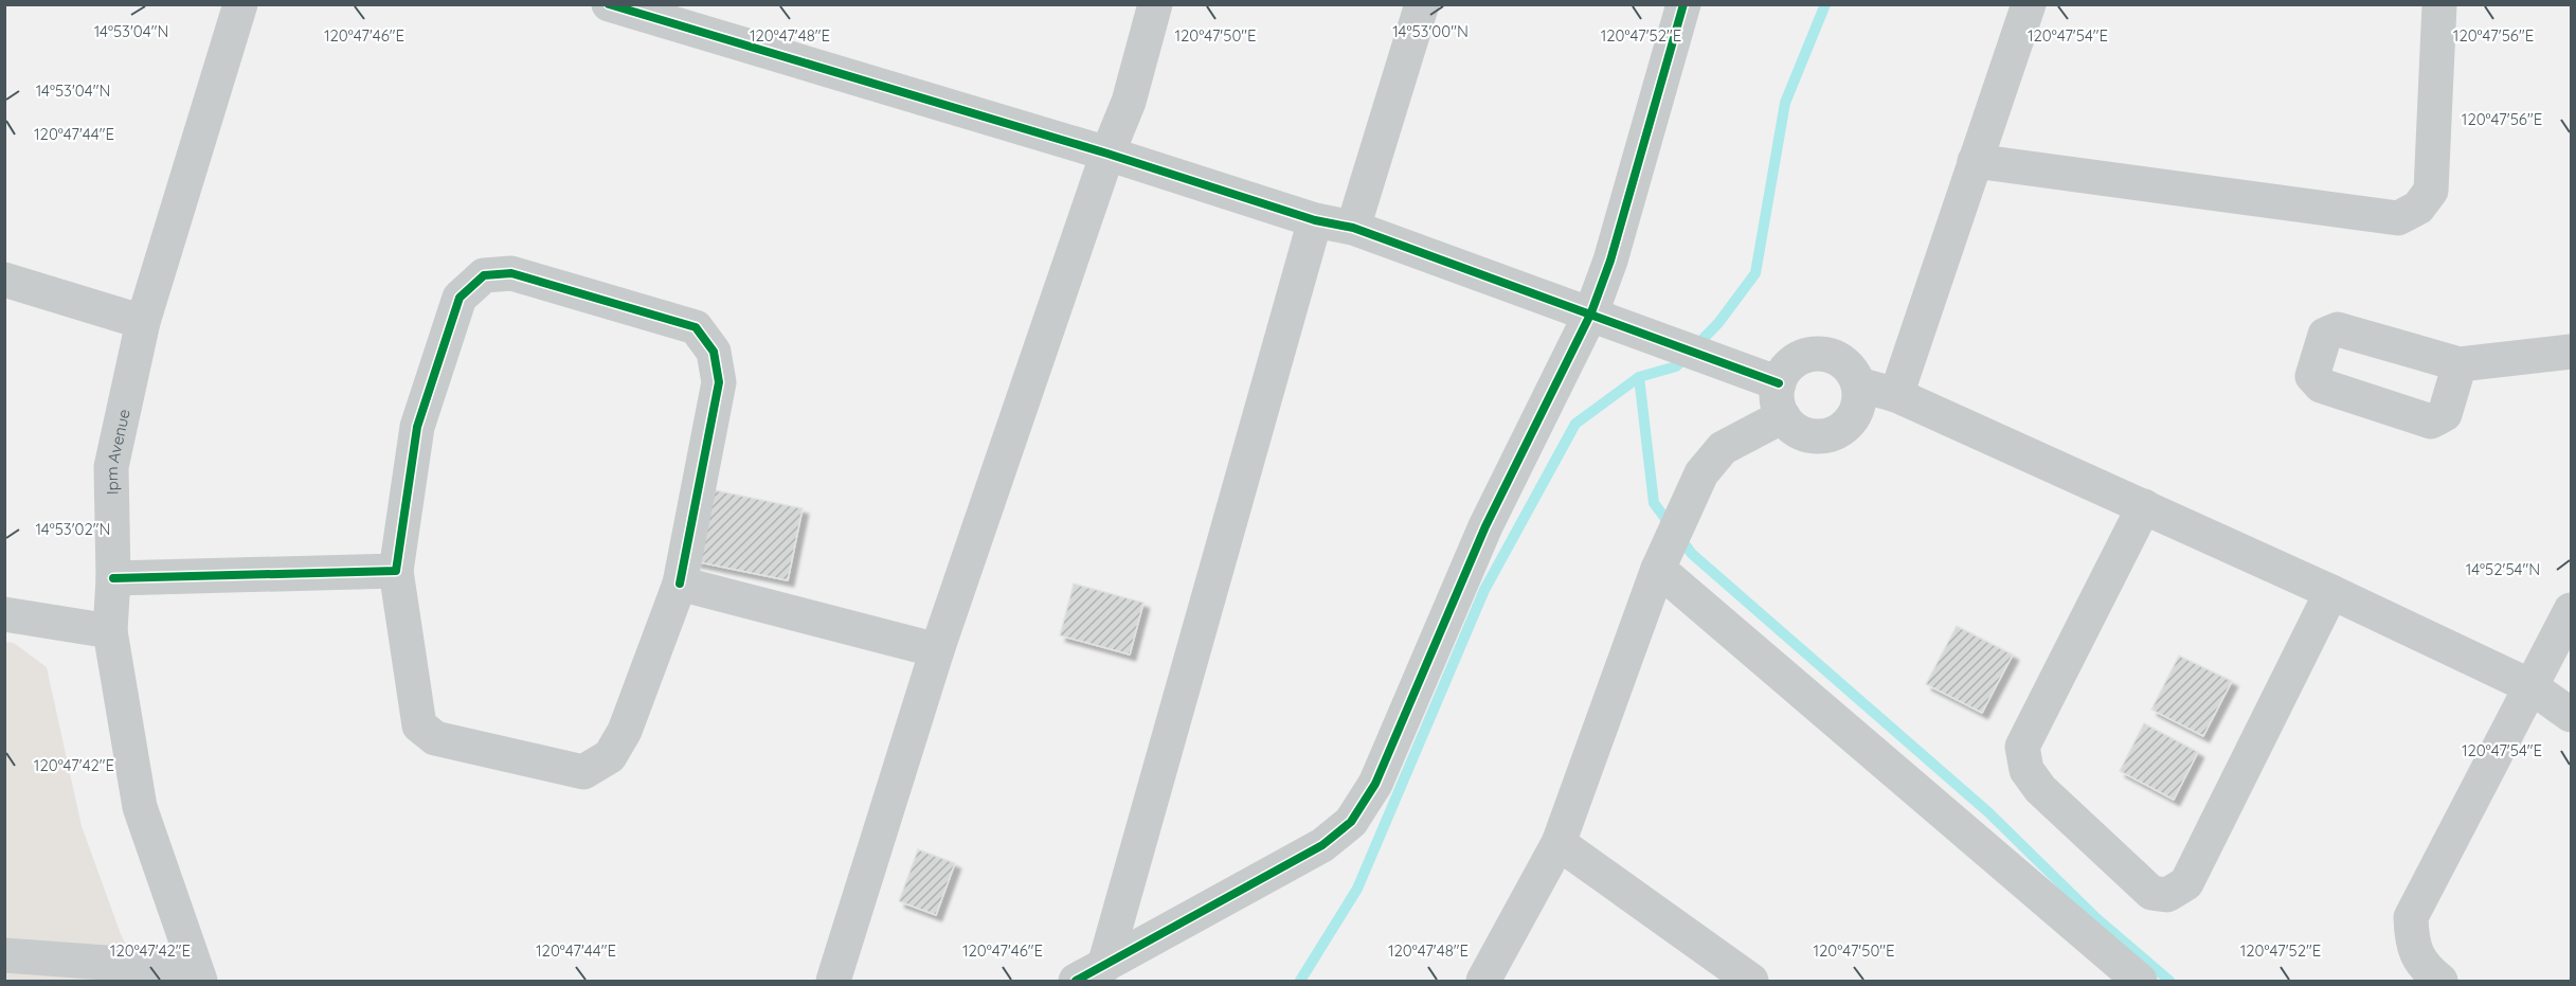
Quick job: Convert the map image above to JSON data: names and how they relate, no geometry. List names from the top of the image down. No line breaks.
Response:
{"streets":{"street":["Ipm Avenue"]},"coordinates":["14°53'04\"N","14°53'00\"N","120°47'46\"E","120°47'48\"E","120°47'50\"E","120°47'52\"E","120°47'54\"E","120°47'56\"E","120°47'44\"E","14°53'02\"N","14°52'54\"N","120°47'42\"E"]}
